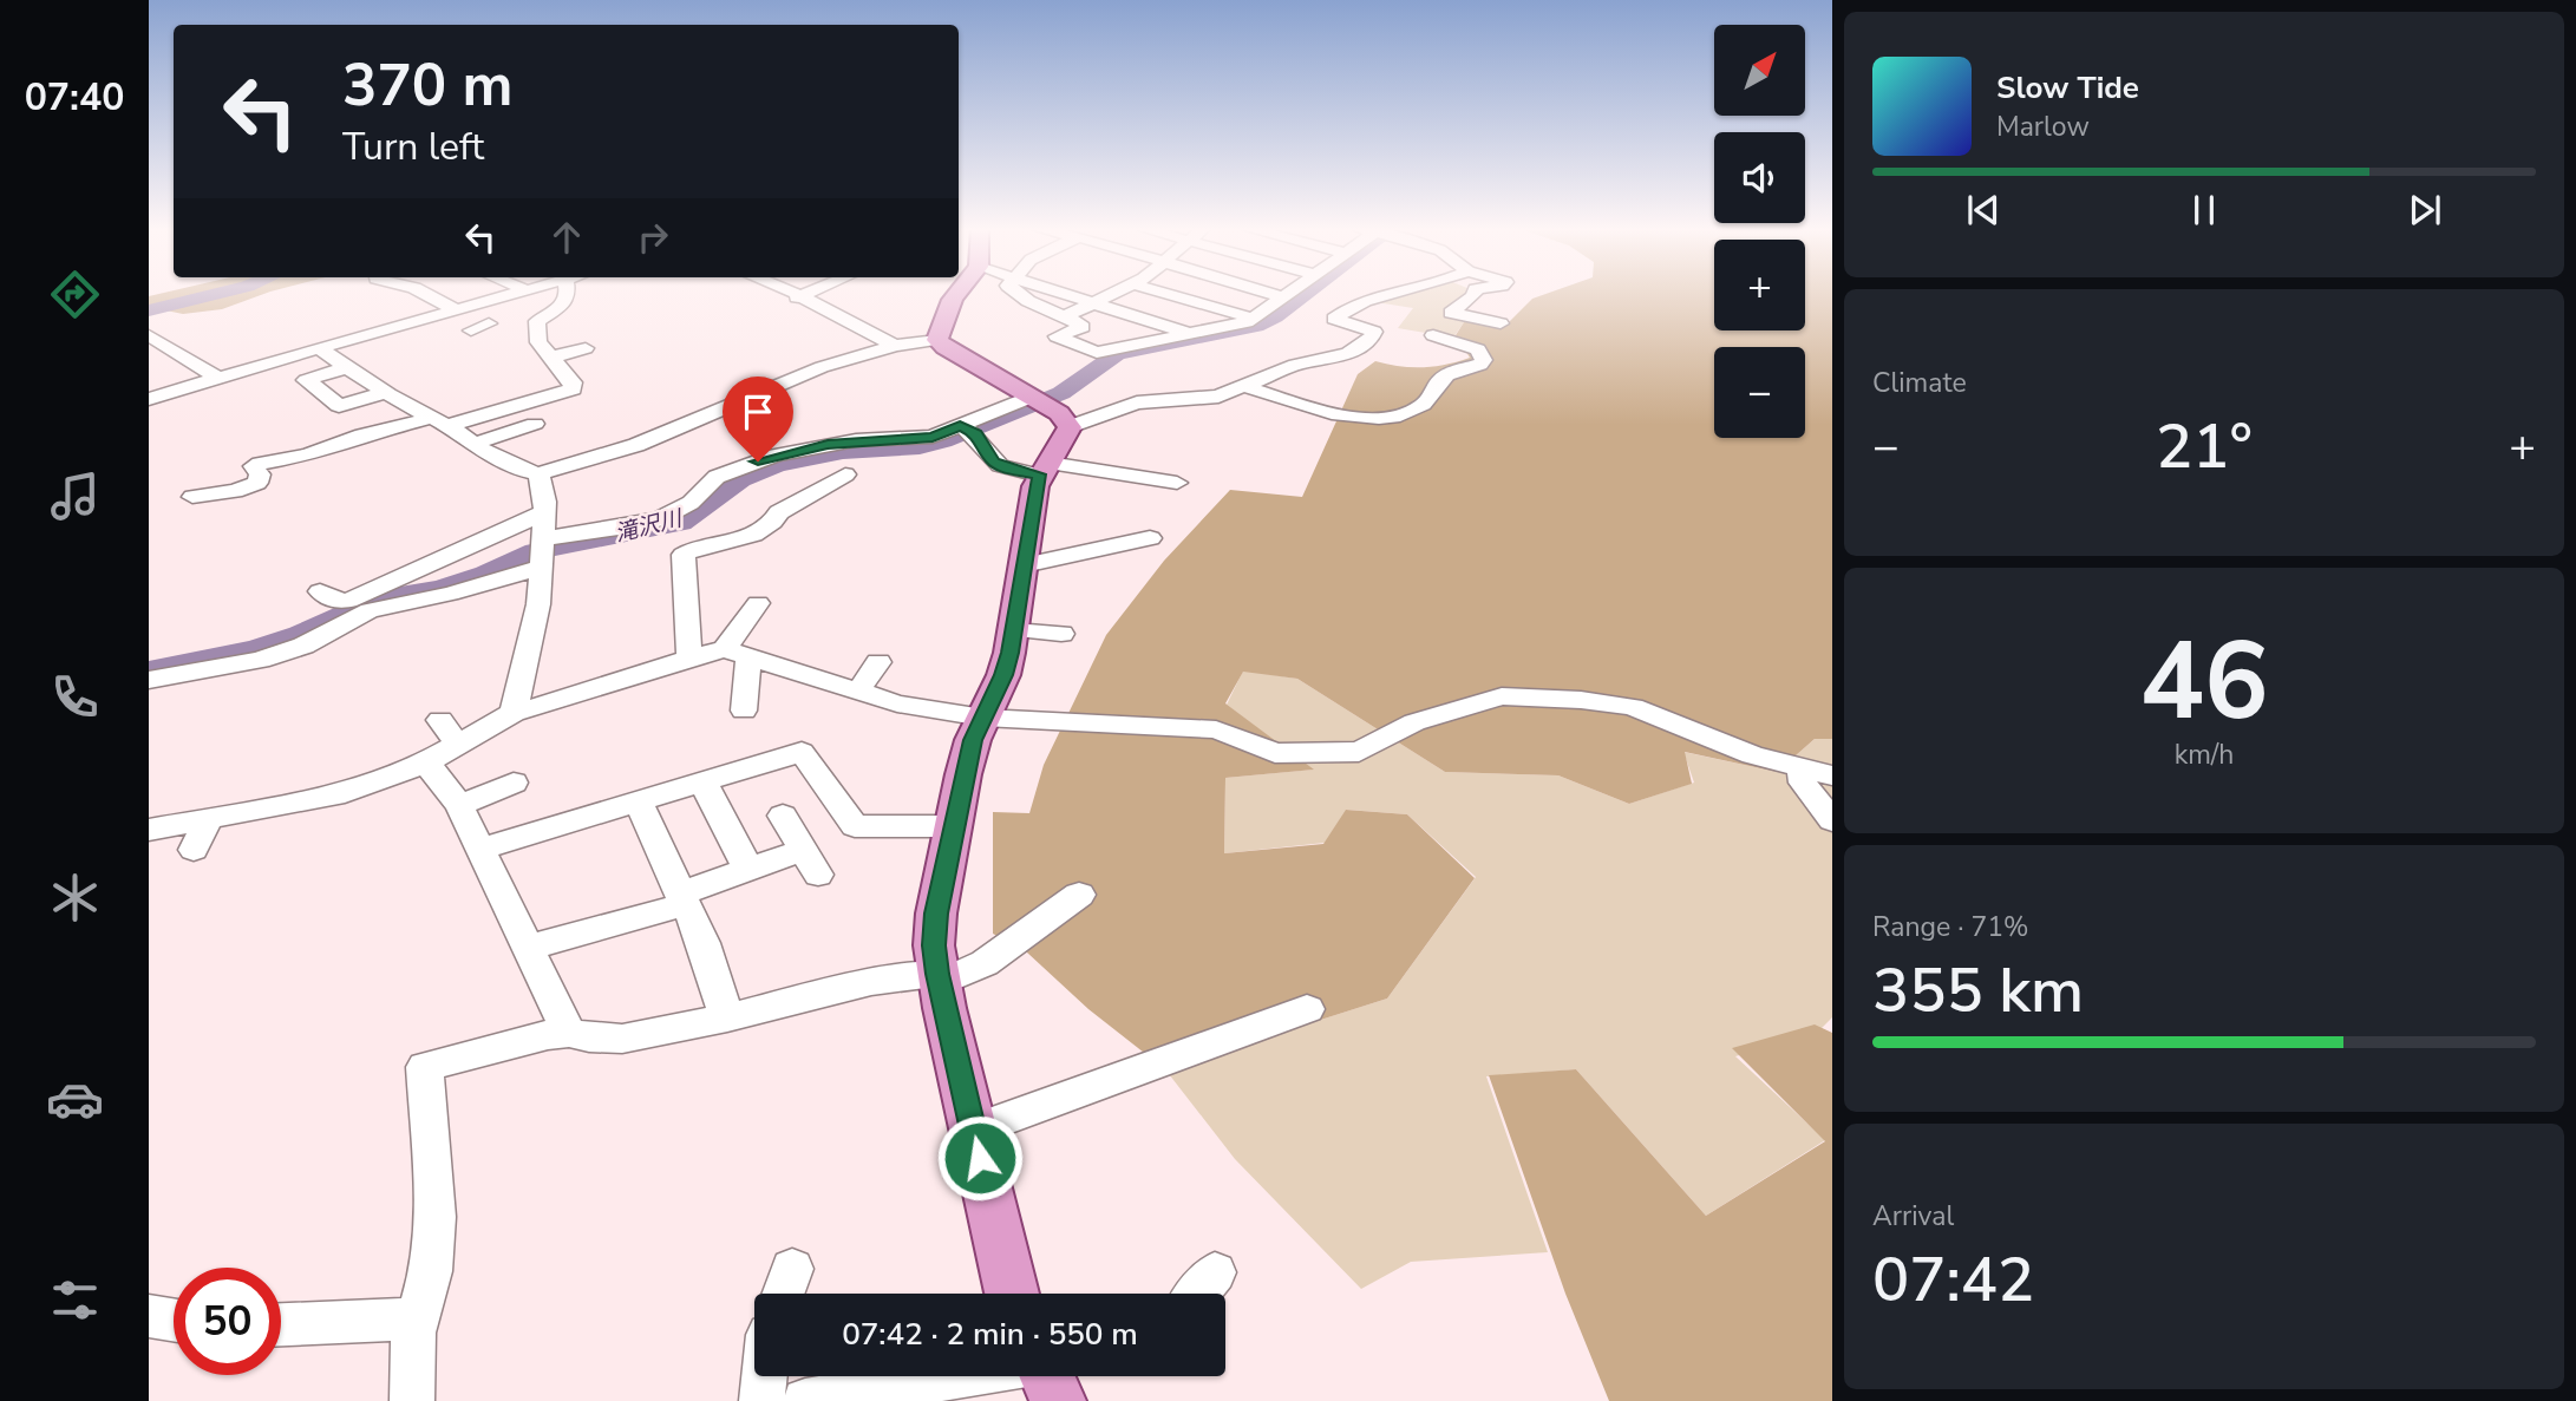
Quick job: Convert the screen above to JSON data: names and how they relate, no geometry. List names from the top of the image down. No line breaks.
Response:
{"water":["滝沢川"],"north":"top right","page":{"tabs":"07:40","map_buttons":["+","−"],"turn":["370 m","Turn left"],"song":["Slow Tide","Marlow"],"tile":["Climate",["46","km/h"],["Range · 71%","355 km"],["Arrival","07:42"]],"heat":["−","21°","+"],"limit":"50","trip":"07:42 · 2 min · 550 m"}}
